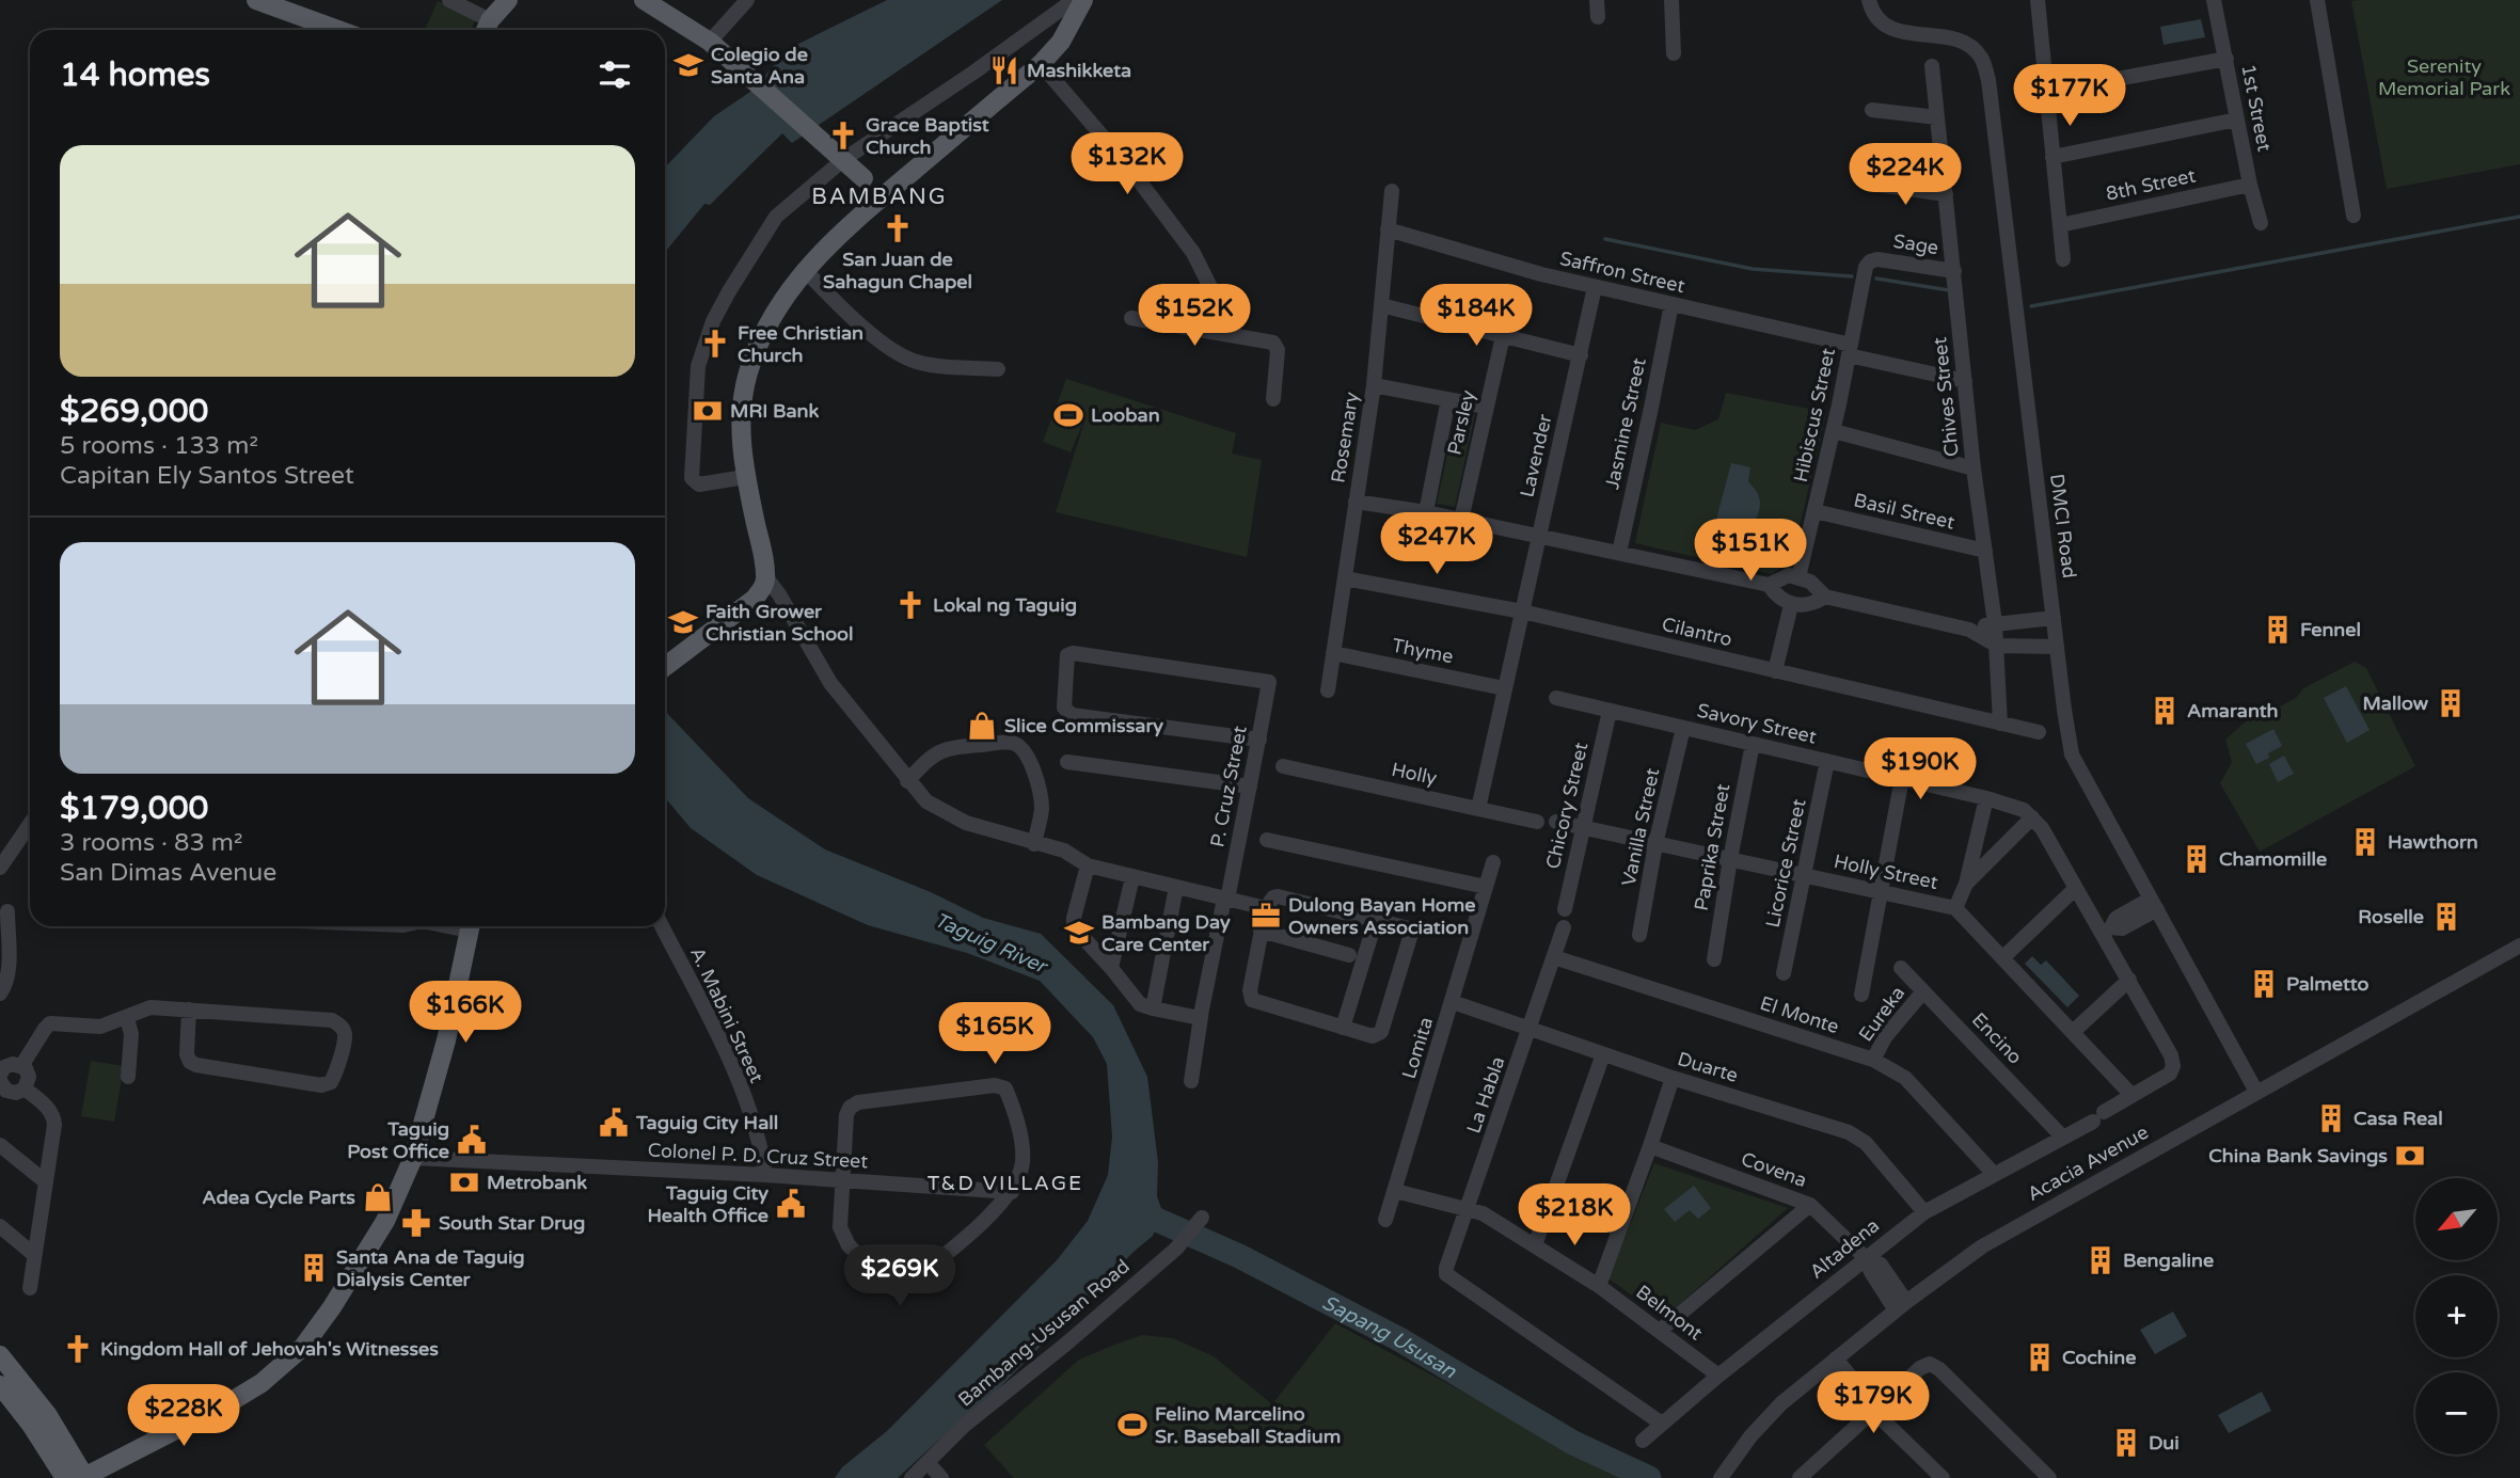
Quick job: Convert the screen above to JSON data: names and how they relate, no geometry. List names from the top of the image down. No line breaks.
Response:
{"streets":{"street":["1st Street","8th Street","Sage","Saffron Street","Chives Street","Hibiscus Street","Parsley","Jasmine Street","Rosemary","Lavender","Basil Street","DMCI Road","Cilantro","Thyme","Savory Street","Holly","P. Cruz Street","Chicory Street","Vanilla Street","Paprika Street","Licorice Street","Holly Street","Eureka","A. Mabini Street","El Monte","Encino","Lomita","Duarte","La Habla","Colonel P. D. Cruz Street","Acacia Avenue","Covena","Altadena","Belmont","Bambang-Ususan Road"]},"crossings":[["1st Street","8th Street"],["Sage","Chives Street"],["Sage","Hibiscus Street"],["Saffron Street","Chives Street"],["Saffron Street","Hibiscus Street"],["Saffron Street","Jasmine Street"],["Saffron Street","Rosemary"],["Saffron Street","Lavender"],["Chives Street","Basil Street"],["Chives Street","Cilantro"],["Hibiscus Street","Basil Street"],["Rosemary","Cilantro"],["Rosemary","Thyme"],["Lavender","Cilantro"],["Lavender","Thyme"],["Lavender","Holly"],["DMCI Road","Acacia Avenue"],["Savory Street","Chicory Street"],["Savory Street","Vanilla Street"],["Savory Street","Paprika Street"],["Savory Street","Licorice Street"],["Chicory Street","Holly Street"],["Vanilla Street","Holly Street"],["Paprika Street","Holly Street"],["Licorice Street","Holly Street"],["Holly Street","Altadena"],["Eureka","El Monte"],["Eureka","Encino"],["A. Mabini Street","Colonel P. D. Cruz Street"],["El Monte","La Habla"],["El Monte","Altadena"],["Encino","Altadena"],["Lomita","Duarte"],["Lomita","Belmont"],["Duarte","La Habla"],["Duarte","Altadena"],["La Habla","Altadena"],["La Habla","Belmont"],["Acacia Avenue","Covena"],["Covena","Altadena"],["Altadena","Belmont"]],"districts":["BAMBANG","T&D VILLAGE"],"water":["Taguig River","Sapang Ususan"],"parks":["Serenity Memorial Park"],"places":{"school or university":["Colegio de Santa Ana","Faith Grower Christian School","Bambang Day Care Center"],"restaurant":["Mashikketa"],"church":["Grace Baptist Church","San Juan de Sahagun Chapel","Free Christian Church","Lokal ng Taguig","Kingdom Hall of Jehovah's Witnesses"],"bank":["MRI Bank","China Bank Savings","Metrobank"],"sports":["Looban","Felino Marcelino Sr. Baseball Stadium"],"building":["Fennel","Mallow","Amaranth","Hawthorn","Chamomille","Roselle","Palmetto","Casa Real","Bengaline","Santa Ana de Taguig Dialysis Center","Cochine","Dui"],"shop":["Slice Commissary","Adea Cycle Parts"],"office":["Dulong Bayan Home Owners Association"],"public building":["Taguig City Hall","Taguig Post Office","Taguig City Health Office"],"pharmacy":["South Star Drug"]},"north":"bottom left","page":{"heading":"14 homes","price":["$177K","$132K","$224K","$152K","$184K","$247K","$151K","$190K","$166K","$165K","$218K","$269K","$179K","$228K"],"list":[{"name":"$269,000","note":"5 rooms · 133 m² · Capitan Ely Santos Street"},{"name":"$179,000","note":"3 rooms · 83 m² · San Dimas Avenue"}],"map_buttons":["+","−"]}}
